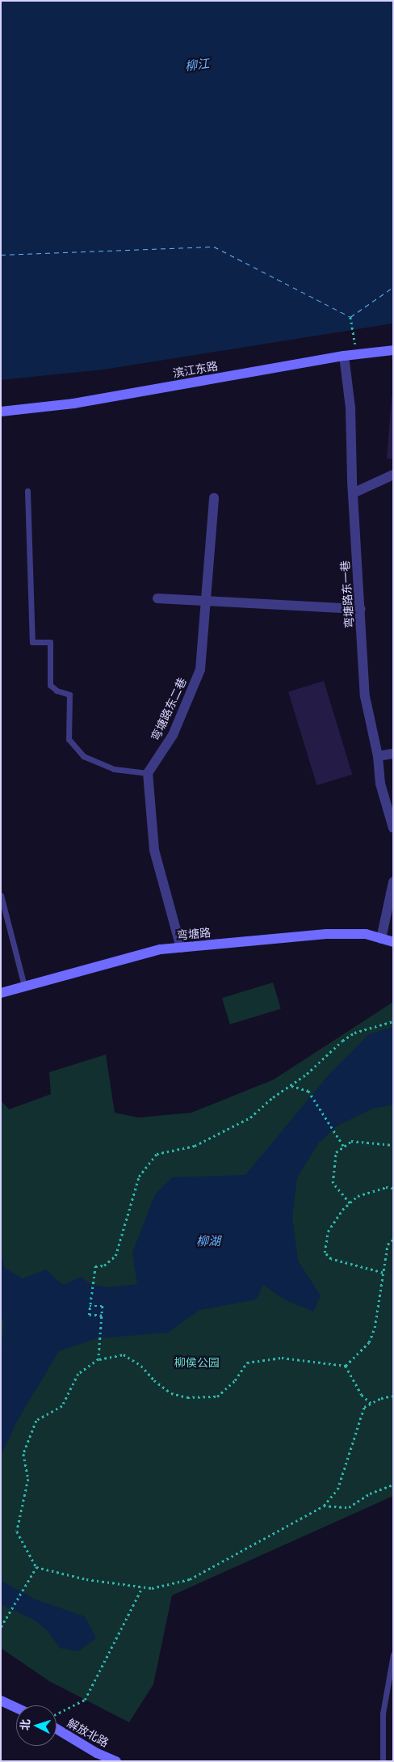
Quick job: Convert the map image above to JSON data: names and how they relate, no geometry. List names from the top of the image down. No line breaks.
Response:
{"streets":{"street":["滨江东路","弯塘路东一巷","弯塘路东二巷","弯塘路","解放北路"]},"crossings":[["滨江东路","弯塘路东一巷"]],"water":["柳江","柳湖"],"parks":["柳侯公园"],"north":"left"}
